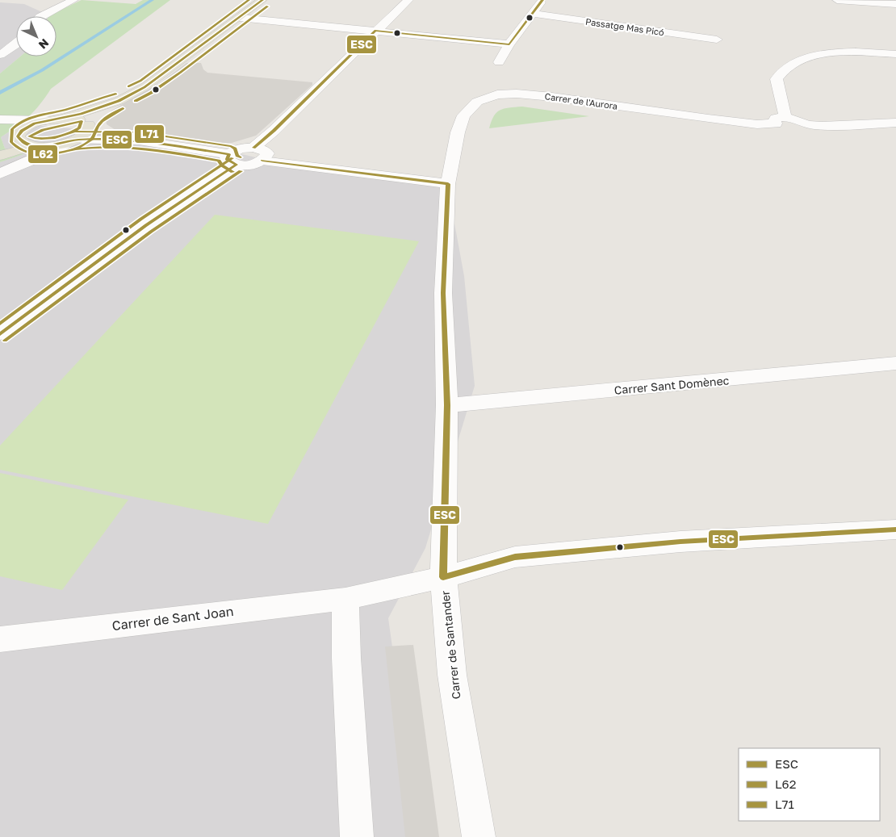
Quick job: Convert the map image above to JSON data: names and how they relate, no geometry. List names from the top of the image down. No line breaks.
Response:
{"streets":{"street":["Passatge Mas Picó","Carrer de l'Aurora","Carrer Sant Domènec","Carrer de Sant Joan","Carrer de Santander"]},"crossings":[["Carrer de l'Aurora","Carrer de Santander"],["Carrer Sant Domènec","Carrer de Santander"],["Carrer de Sant Joan","Carrer de Santander"]],"lines":["transit line ESC","transit line L62","transit line L71"],"legend":["ESC","L62","L71"],"north":"bottom right"}
